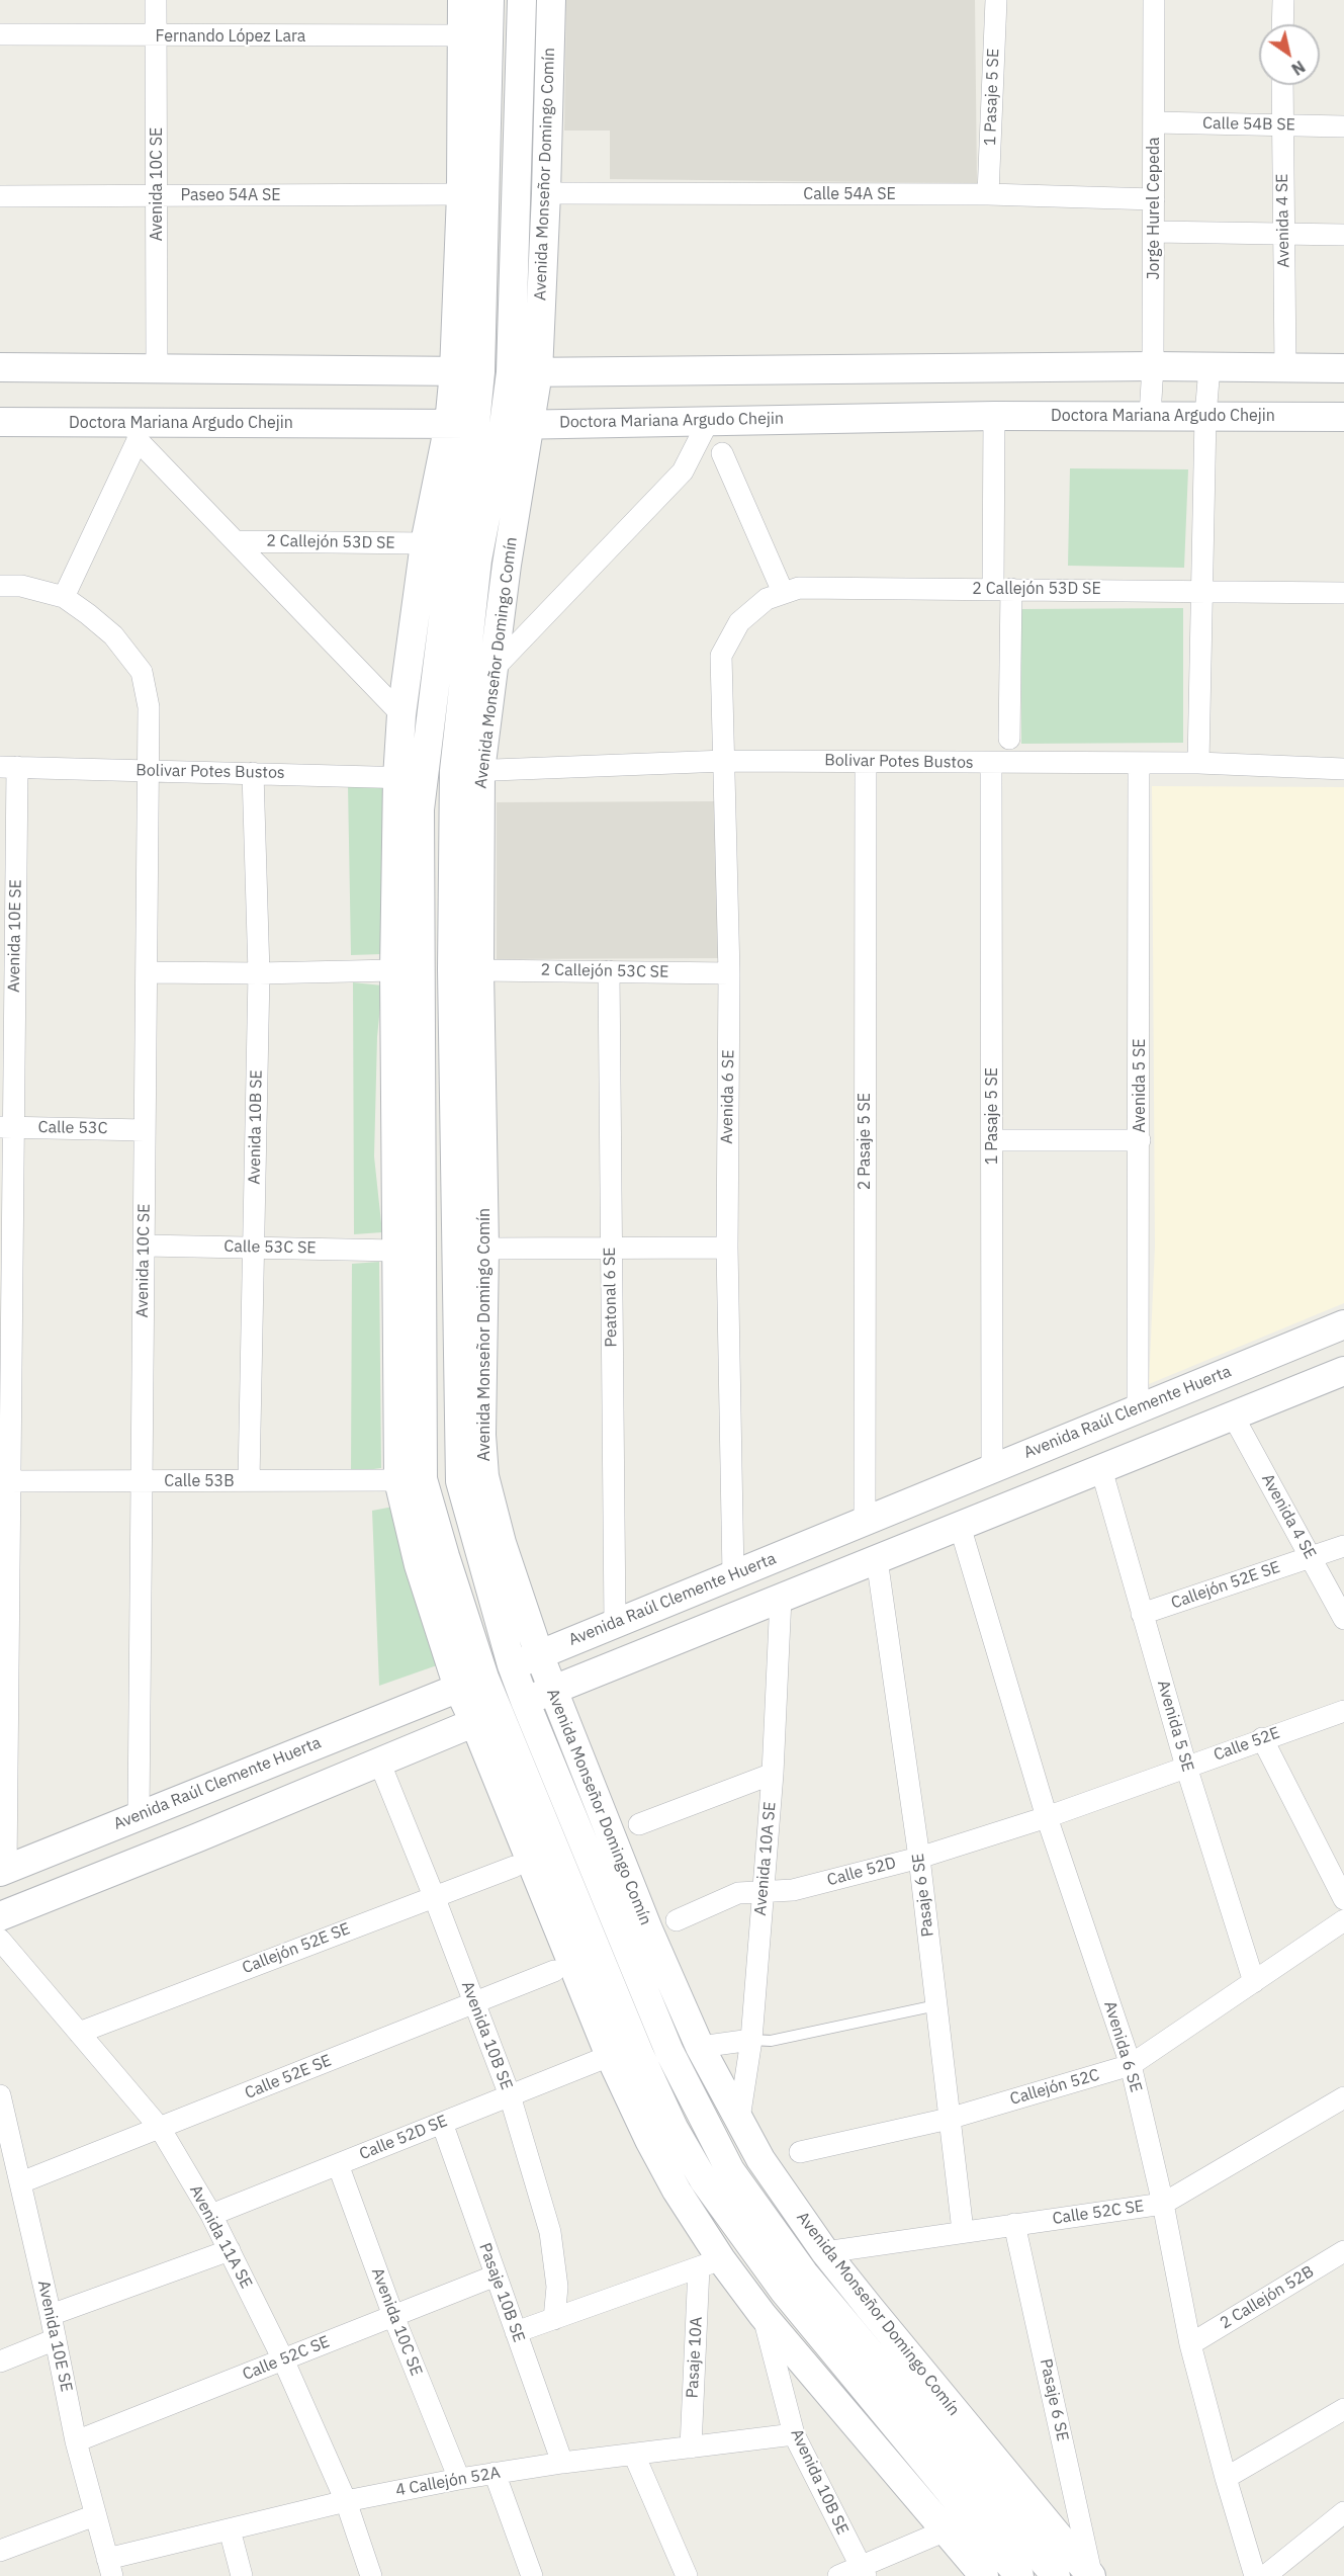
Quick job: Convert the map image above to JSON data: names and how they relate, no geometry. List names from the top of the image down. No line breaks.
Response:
{"streets":{"main road":["Avenida Monseñor Domingo Comín","Doctora Mariana Argudo Chejin","Avenida Raúl Clemente Huerta"],"street":["Fernando López Lara","1 Pasaje 5 SE","Calle 54B SE","Avenida 10C SE","Calle 54A SE","Paseo 54A SE","Jorge Hurel Cepeda","Avenida 4 SE","2 Callejón 53D SE","Bolivar Potes Bustos","Avenida 10E SE","2 Callejón 53C SE","Avenida 5 SE","Avenida 6 SE","Avenida 10B SE","Calle 53C","2 Pasaje 5 SE","Calle 53C SE","Peatonal 6 SE","Calle 53B","Callejón 52E SE","Calle 52E","Avenida 10A SE","Calle 52D","Pasaje 6 SE","Calle 52E SE","Callejón 52C","Calle 52D SE","Calle 52C SE","Avenida 11A SE","Pasaje 10B SE","2 Callejón 52B","Pasaje 10A","4 Callejón 52A"]},"crossings":[["Fernando López Lara","Avenida Monseñor Domingo Comín"],["Fernando López Lara","Avenida 10C SE"],["1 Pasaje 5 SE","Calle 54A SE"],["1 Pasaje 5 SE","Bolivar Potes Bustos"],["1 Pasaje 5 SE","Avenida Raúl Clemente Huerta"],["Calle 54B SE","Jorge Hurel Cepeda"],["Calle 54B SE","Avenida 4 SE"],["Avenida Monseñor Domingo Comín","Calle 54A SE"],["Avenida Monseñor Domingo Comín","Paseo 54A SE"],["Avenida Monseñor Domingo Comín","Doctora Mariana Argudo Chejin"],["Avenida Monseñor Domingo Comín","2 Callejón 53D SE"],["Avenida Monseñor Domingo Comín","Bolivar Potes Bustos"],["Avenida Monseñor Domingo Comín","2 Callejón 53C SE"],["Avenida Monseñor Domingo Comín","Avenida 10B SE"],["Avenida Monseñor Domingo Comín","Calle 53C SE"],["Avenida Monseñor Domingo Comín","Avenida Raúl Clemente Huerta"],["Avenida Monseñor Domingo Comín","Calle 53B"],["Avenida Monseñor Domingo Comín","Avenida 10A SE"],["Avenida Monseñor Domingo Comín","Pasaje 6 SE"],["Avenida Monseñor Domingo Comín","Calle 52C SE"],["Avenida Monseñor Domingo Comín","Pasaje 10A"],["Avenida 10C SE","Paseo 54A SE"],["Avenida 10C SE","Bolivar Potes Bustos"],["Avenida 10C SE","Calle 53C"],["Avenida 10C SE","Calle 53C SE"],["Avenida 10C SE","Avenida Raúl Clemente Huerta"],["Avenida 10C SE","Calle 53B"],["Avenida 10C SE","Calle 52D SE"],["Avenida 10C SE","Calle 52C SE"],["Avenida 10C SE","4 Callejón 52A"],["Calle 54A SE","Jorge Hurel Cepeda"],["Jorge Hurel Cepeda","Doctora Mariana Argudo Chejin"],["Avenida 4 SE","Avenida Raúl Clemente Huerta"],["Avenida 4 SE","Callejón 52E SE"],["2 Callejón 53D SE","Avenida 6 SE"],["Bolivar Potes Bustos","Avenida 10E SE"],["Bolivar Potes Bustos","Avenida 5 SE"],["Bolivar Potes Bustos","Avenida 6 SE"],["Bolivar Potes Bustos","Avenida 10B SE"],["Bolivar Potes Bustos","2 Pasaje 5 SE"],["Avenida 10E SE","Calle 53C"],["Avenida 10E SE","Avenida Raúl Clemente Huerta"],["Avenida 10E SE","Calle 53B"],["Avenida 10E SE","Calle 52E SE"],["Avenida 10E SE","Calle 52C SE"],["Avenida 10E SE","4 Callejón 52A"],["2 Callejón 53C SE","Avenida 6 SE"],["2 Callejón 53C SE","Peatonal 6 SE"],["Avenida 5 SE","Avenida Raúl Clemente Huerta"],["Avenida 5 SE","Callejón 52E SE"],["Avenida 5 SE","Calle 52E"],["Avenida 5 SE","Callejón 52C"],["Avenida 6 SE","Avenida Raúl Clemente Huerta"],["Avenida 6 SE","Calle 52E"],["Avenida 6 SE","Calle 52D"],["Avenida 6 SE","Callejón 52C"],["Avenida 6 SE","Calle 52C SE"],["Avenida 6 SE","2 Callejón 52B"],["Avenida 10B SE","Calle 53C SE"],["Avenida 10B SE","Avenida Raúl Clemente Huerta"],["Avenida 10B SE","Calle 53B"],["Avenida 10B SE","Callejón 52E SE"],["Avenida 10B SE","Calle 52E SE"],["Avenida 10B SE","Calle 52D SE"],["Avenida 10B SE","4 Callejón 52A"],["2 Pasaje 5 SE","Avenida Raúl Clemente Huerta"],["Peatonal 6 SE","Avenida Raúl Clemente Huerta"],["Avenida Raúl Clemente Huerta","Avenida 10A SE"],["Avenida Raúl Clemente Huerta","Pasaje 6 SE"],["Callejón 52E SE","Avenida 11A SE"],["Calle 52E","Calle 52D"],["Avenida 10A SE","Calle 52D"],["Calle 52D","Pasaje 6 SE"],["Pasaje 6 SE","Callejón 52C"],["Pasaje 6 SE","Calle 52C SE"],["Calle 52E SE","Avenida 11A SE"],["Calle 52D SE","Avenida 11A SE"],["Calle 52D SE","Pasaje 10B SE"],["Calle 52C SE","Avenida 11A SE"],["Calle 52C SE","Pasaje 10B SE"],["Avenida 11A SE","4 Callejón 52A"],["Pasaje 10B SE","4 Callejón 52A"],["Pasaje 10A","4 Callejón 52A"]],"north":"bottom right"}
